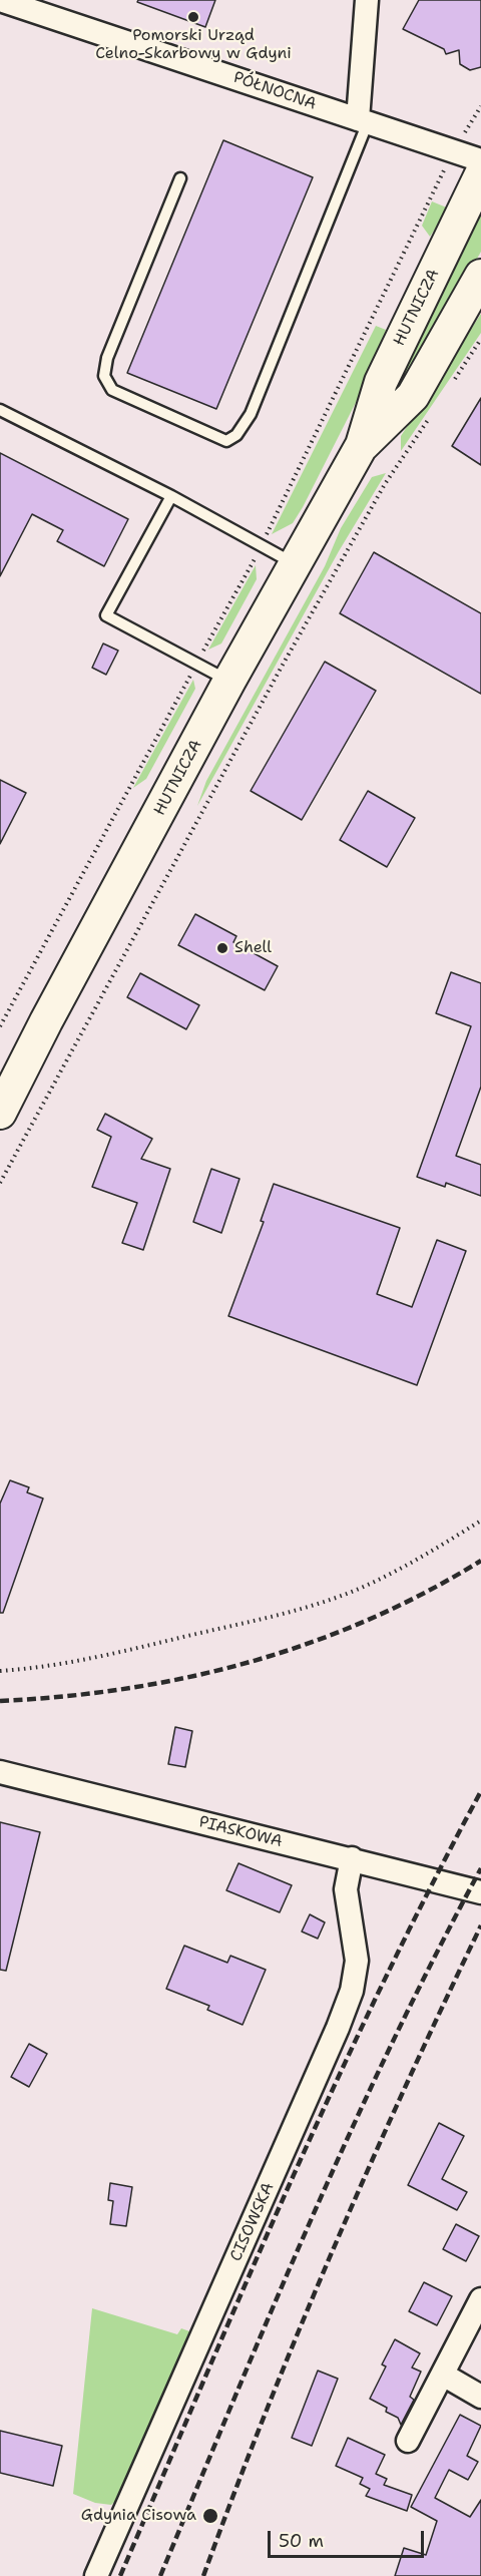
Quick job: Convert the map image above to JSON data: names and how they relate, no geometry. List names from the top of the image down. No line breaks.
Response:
{"streets":{"main road":["HUTNICZA"],"street":["PÓŁNOCNA","PIASKOWA","CISOWSKA"]},"crossings":[["PIASKOWA","CISOWSKA"]],"places":["Pomorski Urząd Celno-Skarbowy w Gdyni","Shell","Gdynia Cisowa"],"scale_bar":"50 m"}
